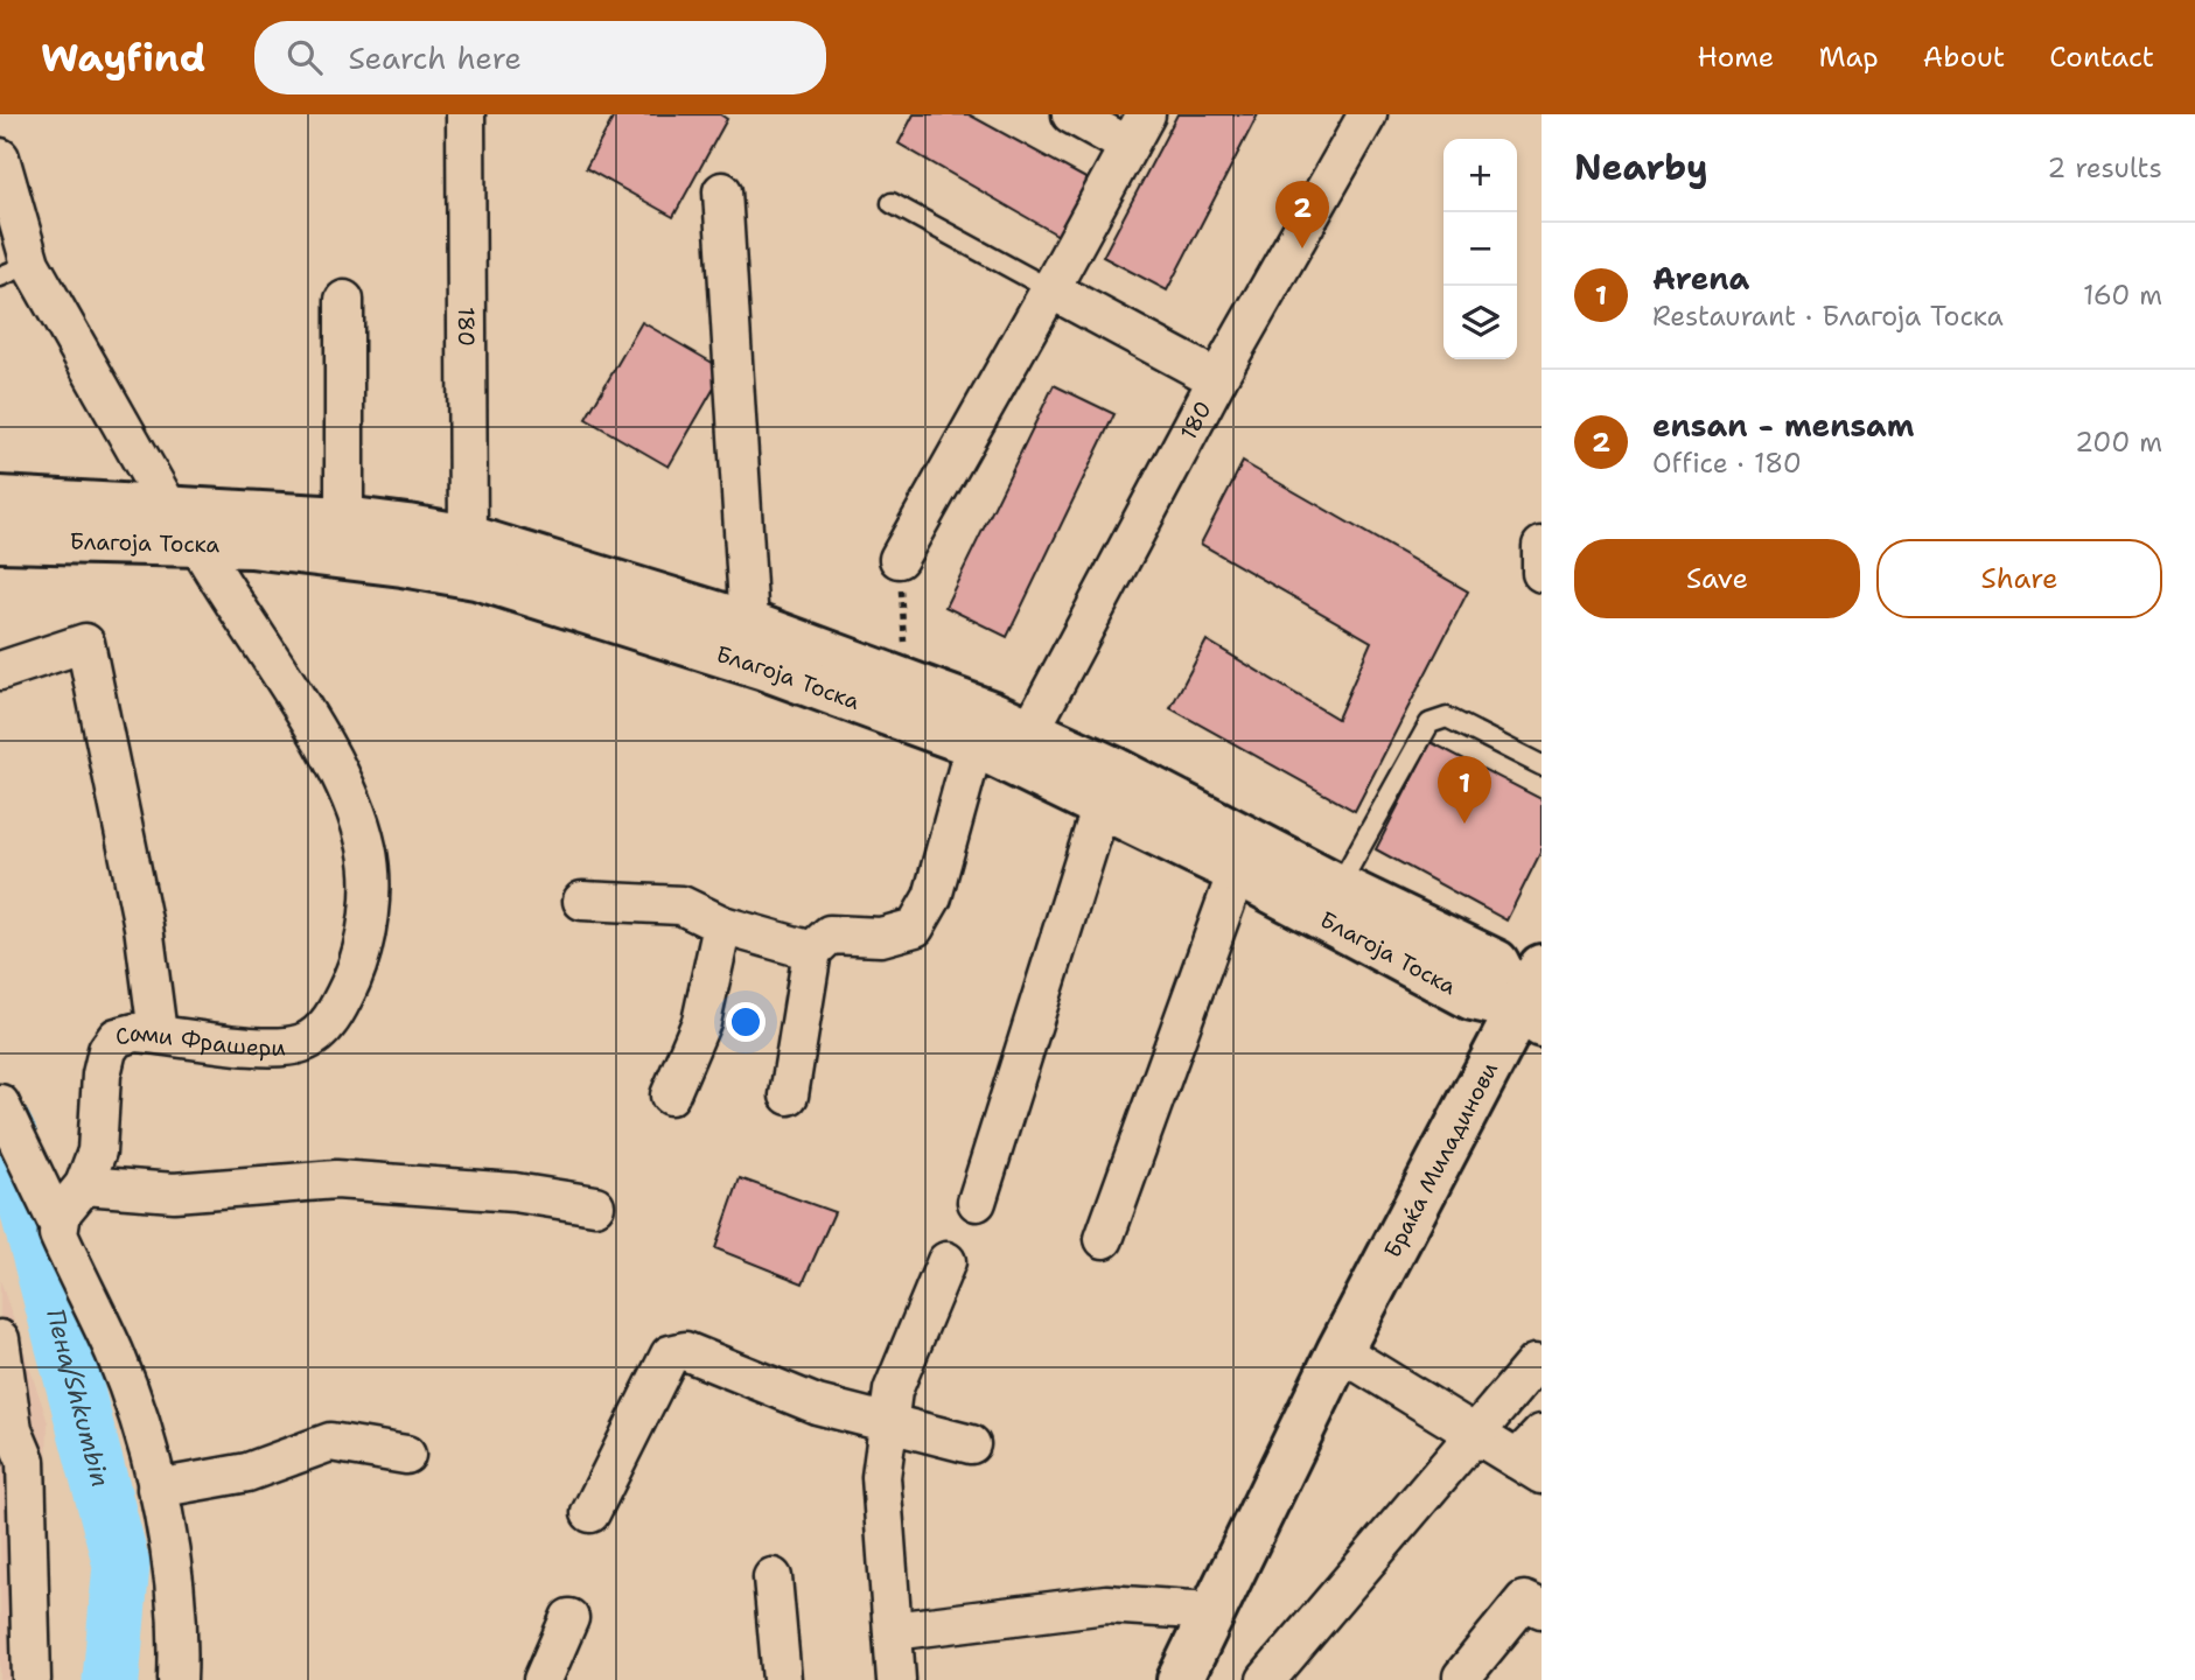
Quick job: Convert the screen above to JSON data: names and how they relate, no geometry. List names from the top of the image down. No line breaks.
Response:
{"streets":{"street":["180","Благоја Тоска","Сами Фрашери","Браќа Миладинови"]},"crossings":[["180","Благоја Тоска"],["Благоја Тоска","Сами Фрашери"],["Благоја Тоска","Браќа Миладинови"]],"water":["Пена/Shkumbin"],"page":{"header":"Wayfind","search":"Search here","nav":["Home","Map","About","Contact"],"heading":["Nearby","2 results"],"map_buttons":["+","−"],"pins":["2","1"],"list":[{"mark":"1","name":"Arena","note":"Restaurant · Благоја Тоска","value":"160 m"},{"mark":"2","name":"ensan - mensam","note":"Office · 180","value":"200 m"}],"buttons":["Save","Share"]}}
